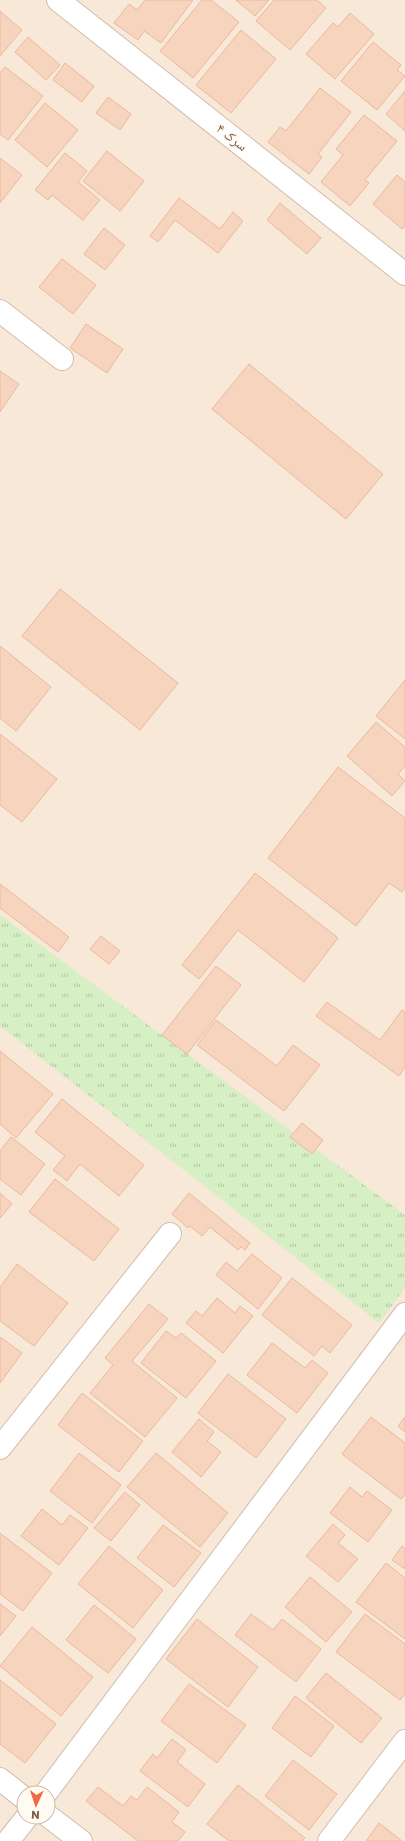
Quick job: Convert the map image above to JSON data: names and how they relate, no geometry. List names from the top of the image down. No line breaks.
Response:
{"streets":{"street":["سرک ۴"]},"north":"bottom"}
